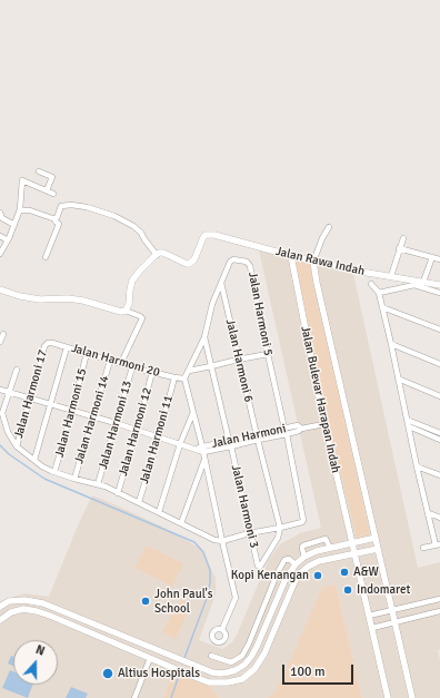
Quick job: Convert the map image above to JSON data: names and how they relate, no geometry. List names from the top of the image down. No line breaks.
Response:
{"streets":{"street":["Jalan Rawa Indah","Jalan Harmoni 5","Jalan Harmoni 20","Jalan Harmoni 6","Jalan Harmoni 17","Jalan Bulevar Harapan Indah","Jalan Harmoni 15","Jalan Harmoni 14","Jalan Harmoni 13","Jalan Harmoni 12","Jalan Harmoni","Jalan Harmoni 11","Jalan Harmoni 3"]},"crossings":[["Jalan Rawa Indah","Jalan Bulevar Harapan Indah"],["Jalan Harmoni 5","Jalan Harmoni 20"],["Jalan Harmoni 5","Jalan Harmoni 6"],["Jalan Harmoni 5","Jalan Harmoni"],["Jalan Harmoni 5","Jalan Harmoni 3"],["Jalan Harmoni 20","Jalan Harmoni 17"],["Jalan Harmoni 20","Jalan Harmoni 15"],["Jalan Harmoni 20","Jalan Harmoni 14"],["Jalan Harmoni 20","Jalan Harmoni 13"],["Jalan Harmoni 20","Jalan Harmoni 12"],["Jalan Harmoni 20","Jalan Harmoni 11"],["Jalan Harmoni 6","Jalan Harmoni"],["Jalan Harmoni 6","Jalan Harmoni 3"],["Jalan Bulevar Harapan Indah","Jalan Harmoni"],["Jalan Harmoni","Jalan Harmoni 3"]],"places":["A&W","Kopi Kenangan","Indomaret","John Paul's School","Altius Hospitals"],"scale_bar":"100 m","north":"top"}
